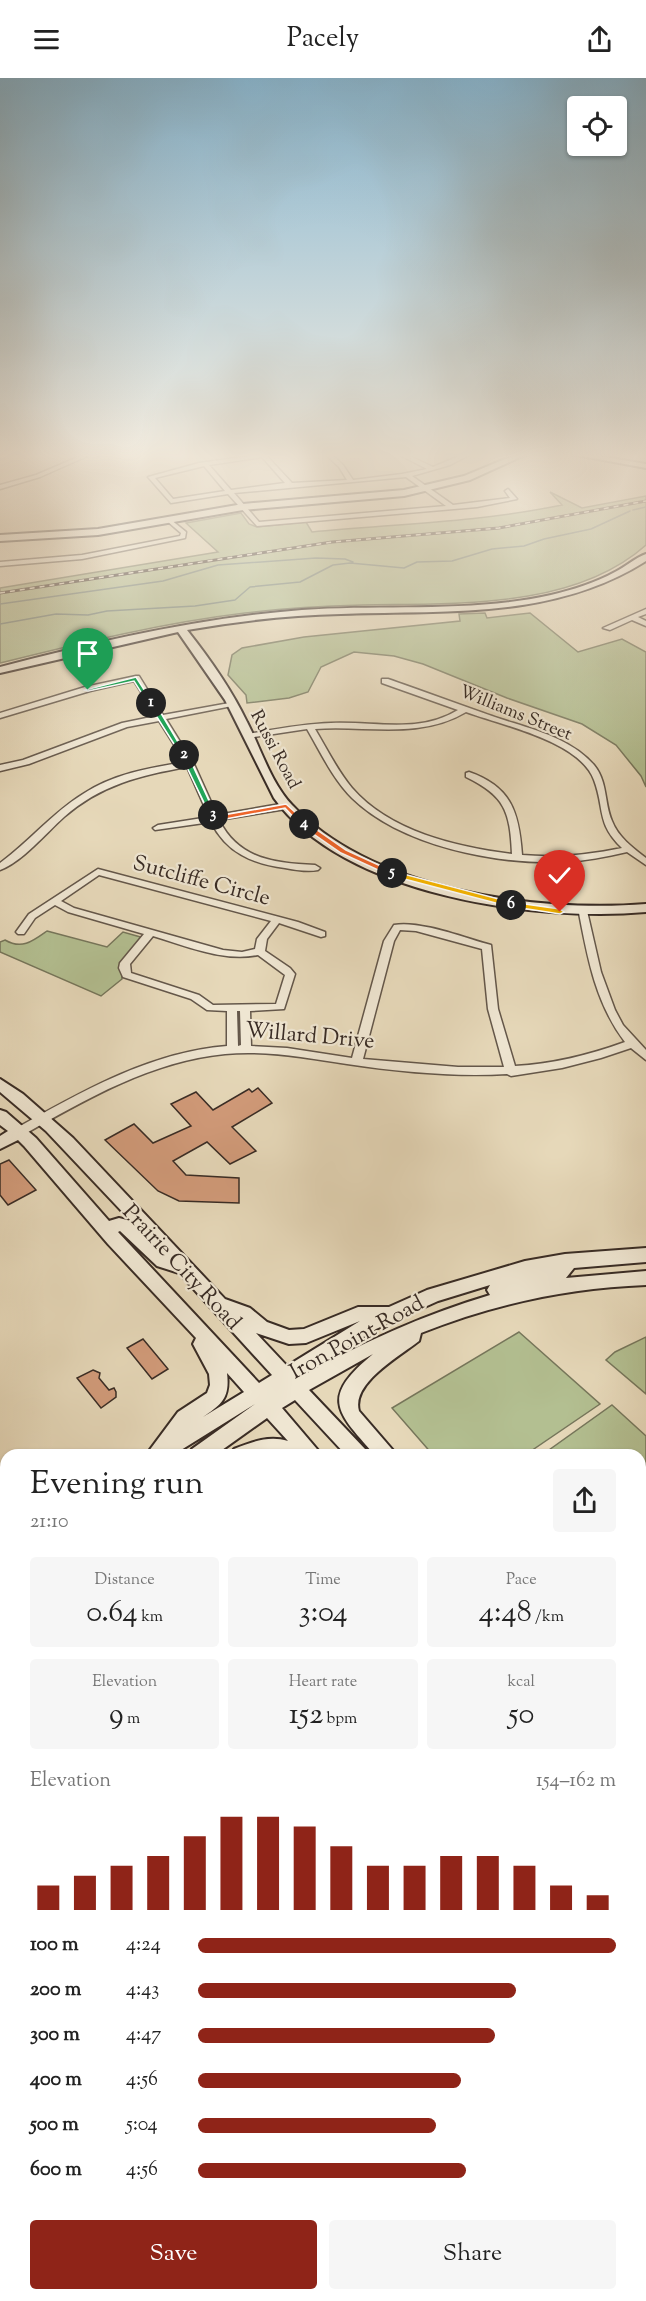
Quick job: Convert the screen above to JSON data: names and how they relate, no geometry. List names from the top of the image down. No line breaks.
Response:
{"streets":{"main road":["Russi Road","Willard Drive","Prairie City Road","Iron Point Road"],"street":["Williams Street","Sutcliffe Circle"]},"crossings":[["Willard Drive","Prairie City Road"],["Prairie City Road","Iron Point Road"]],"page":{"header":"Pacely","pins":["1","2","3","4","5","6"],"heading":["Evening run","21:10"],"stats":[["Distance","0.64 km"],["Time","3:04"],["Pace","4:48 /km"],["Elevation","9 m"],["Heart rate","152 bpm"],["kcal","50"]],"chart":["Elevation","154–162 m"],"list":[{"name":"100 m","note":"4:24"},{"name":"200 m","note":"4:43"},{"name":"300 m","note":"4:47"},{"name":"400 m","note":"4:56"},{"name":"500 m","note":"5:04"},{"name":"600 m","note":"4:56"}],"buttons":["Save","Share"]}}
